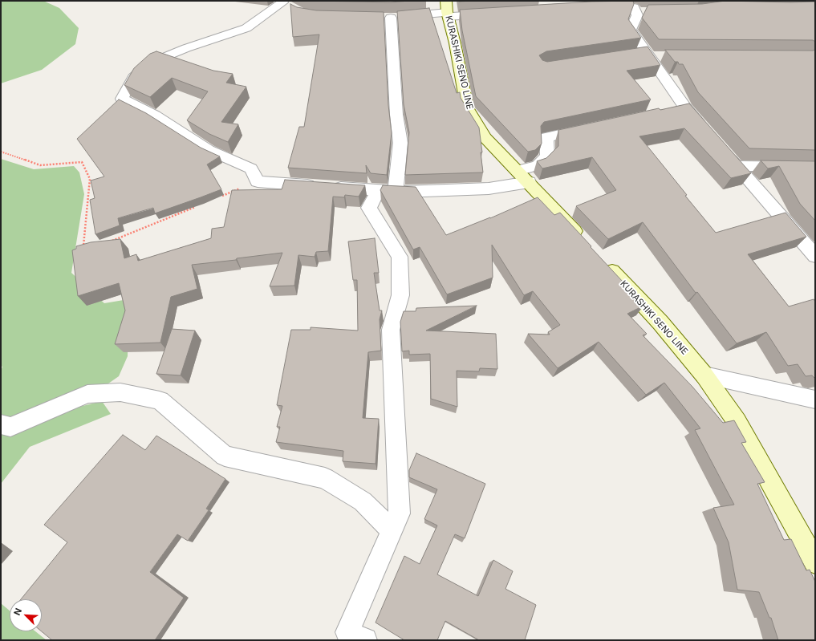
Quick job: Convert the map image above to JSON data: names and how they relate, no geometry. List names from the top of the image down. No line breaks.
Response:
{"streets":{"main road":["KURASHIKI SENO LINE"]},"north":"top left"}
